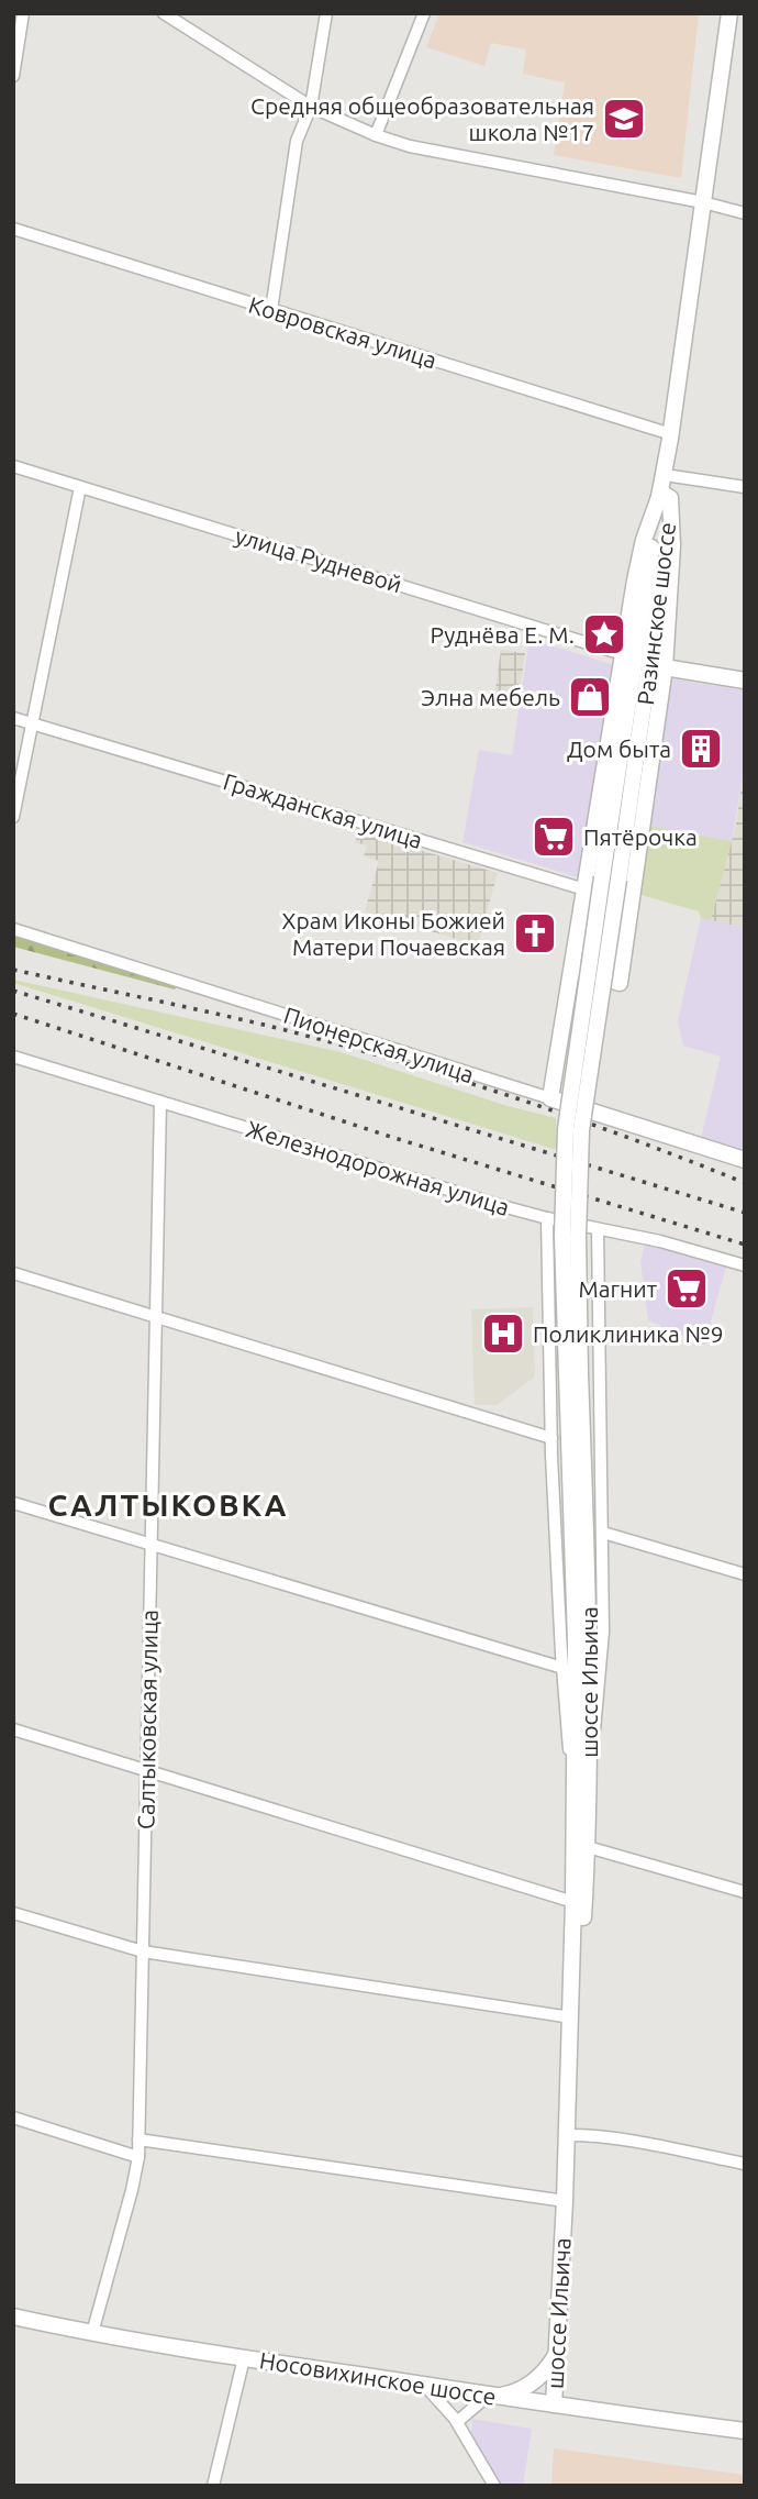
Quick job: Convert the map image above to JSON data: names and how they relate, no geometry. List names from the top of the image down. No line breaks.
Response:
{"streets":{"main road":["Разинское шоссе","Пионерская улица","шоссе Ильича","Носовихинское шоссе"],"street":["Ковровская улица","улица Рудневой","Гражданская улица","Железнодорожная улица","Салтыковская улица"]},"crossings":[["Ковровская улица","Разинское шоссе"],["Разинское шоссе","шоссе Ильича"],["Железнодорожная улица","Салтыковская улица"],["шоссе Ильича","Носовихинское шоссе"],["Салтыковская улица","Носовихинское шоссе"]],"districts":["САЛТЫКОВКА"],"places":{"school or university":["Средняя общеобразовательная школа №17"],"place":["Руднёва Е. М."],"shop":["Элна мебель"],"building":["Дом быта"],"supermarket":["Пятёрочка","Магнит"],"church":["Храм Иконы Божией Матери Почаевская"],"hospital":["Поликлиника №9"]}}
